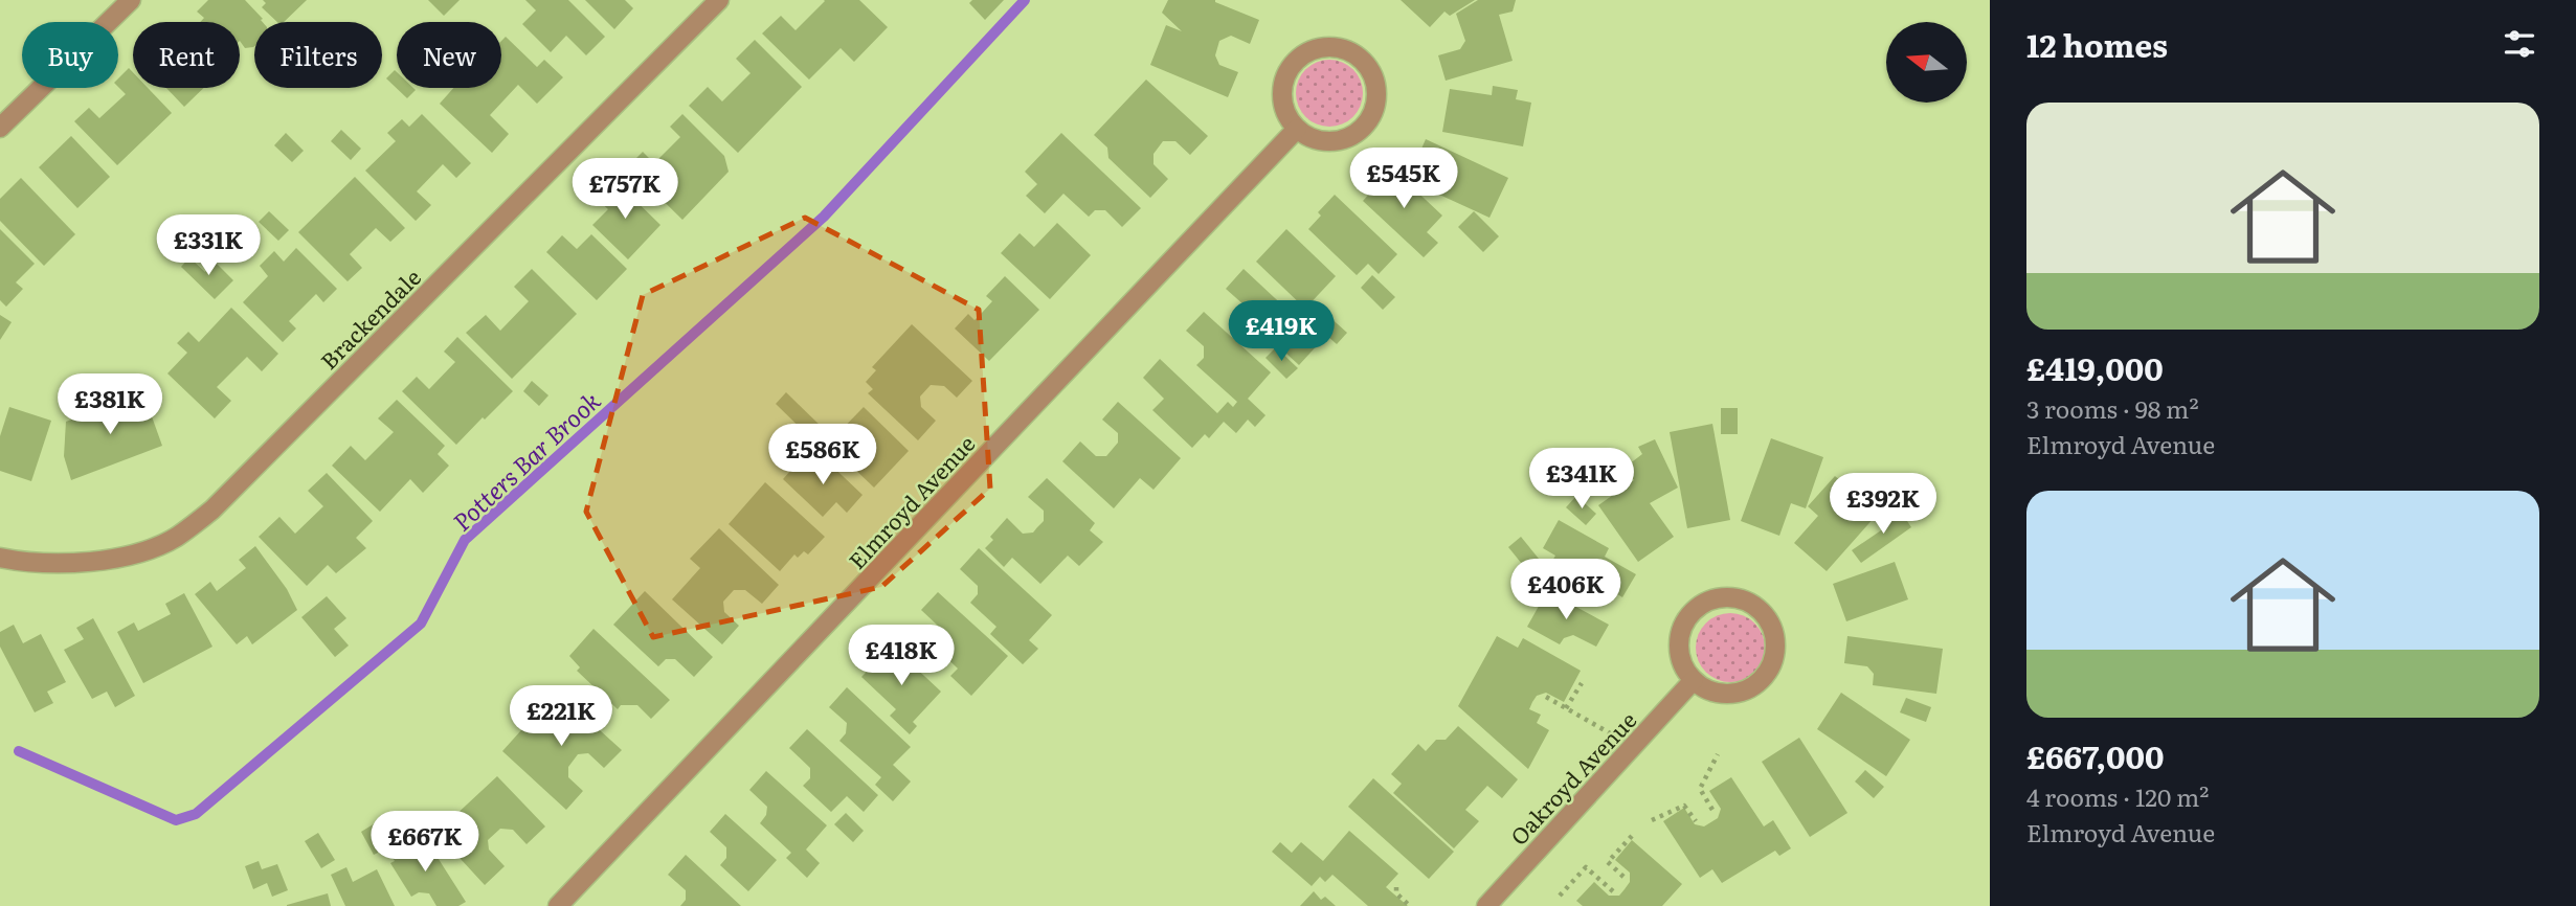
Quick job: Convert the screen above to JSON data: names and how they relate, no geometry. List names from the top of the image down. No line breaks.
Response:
{"streets":{"street":["Brackendale","Elmroyd Avenue","Oakroyd Avenue"]},"water":["Potters Bar Brook"],"north":"left","page":{"heading":"12 homes","chip":["Buy","Rent","Filters","New"],"list":[{"name":"£419,000","note":"3 rooms · 98 m² · Elmroyd Avenue"},{"name":"£667,000","note":"4 rooms · 120 m² · Elmroyd Avenue"}],"price":["£545K","£757K","£331K","£419K","£381K","£586K","£341K","£392K","£406K","£418K","£221K","£667K"]}}
